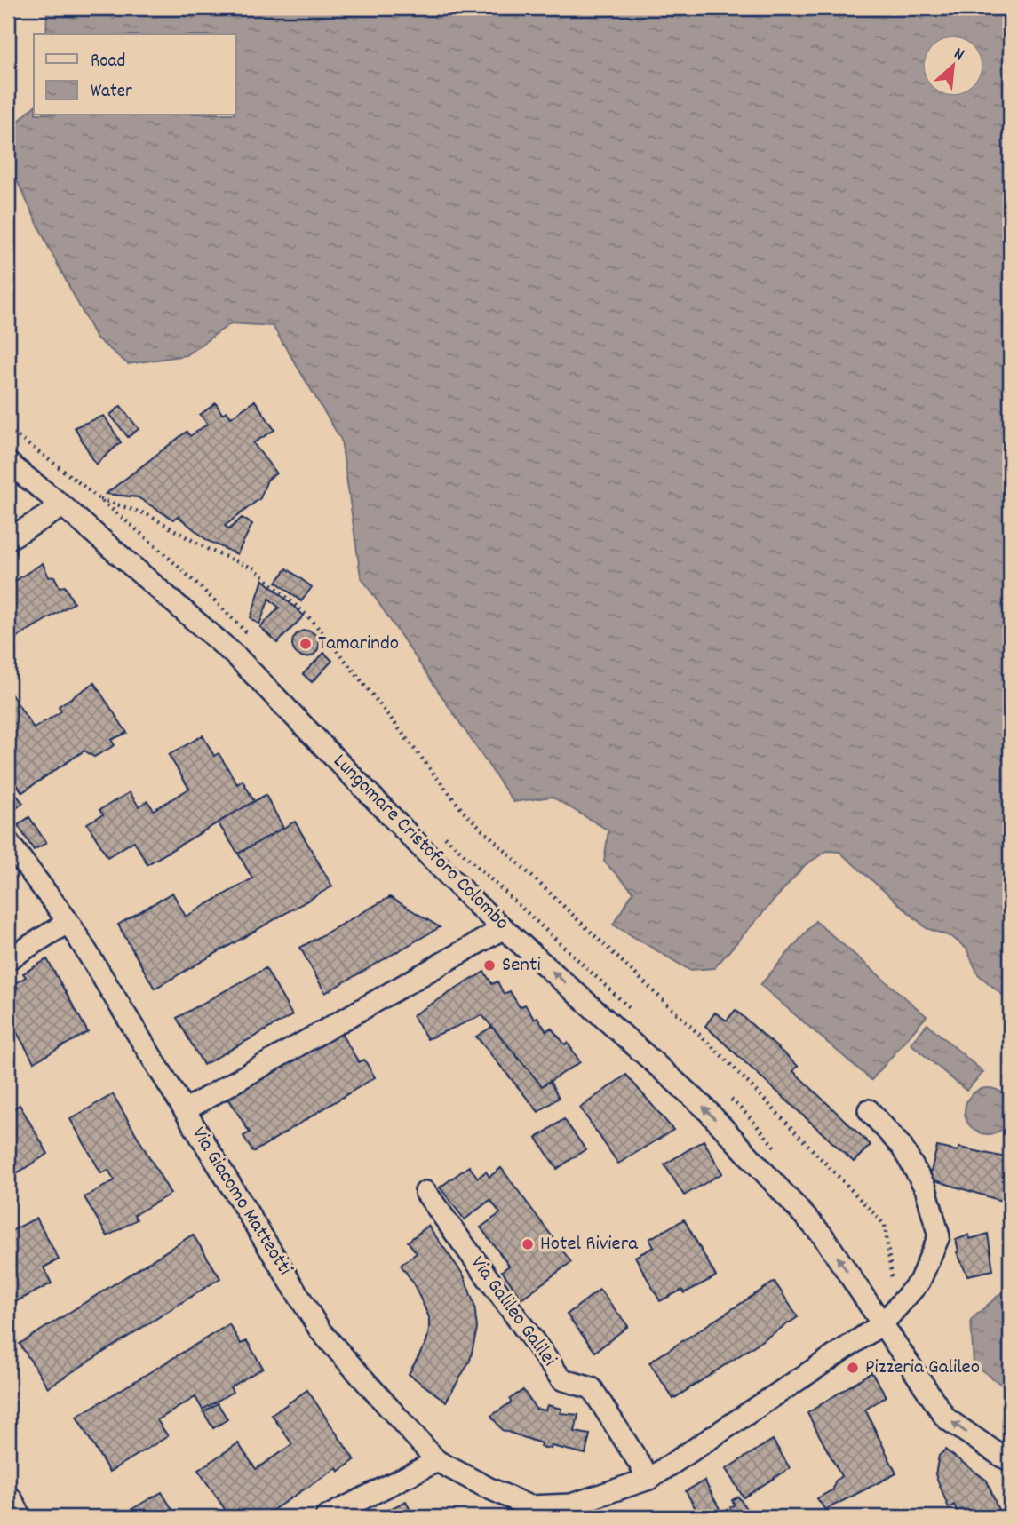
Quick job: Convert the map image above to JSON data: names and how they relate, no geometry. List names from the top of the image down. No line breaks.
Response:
{"streets":{"street":["Lungomare Cristoforo Colombo","Via Giacomo Matteotti","Via Galileo Galilei"]},"one_way":["Lungomare Cristoforo Colombo"],"places":["Tamarindo","Senti","Hotel Riviera","Pizzeria Galileo"],"legend":["Road","Water"],"north":"top right"}
